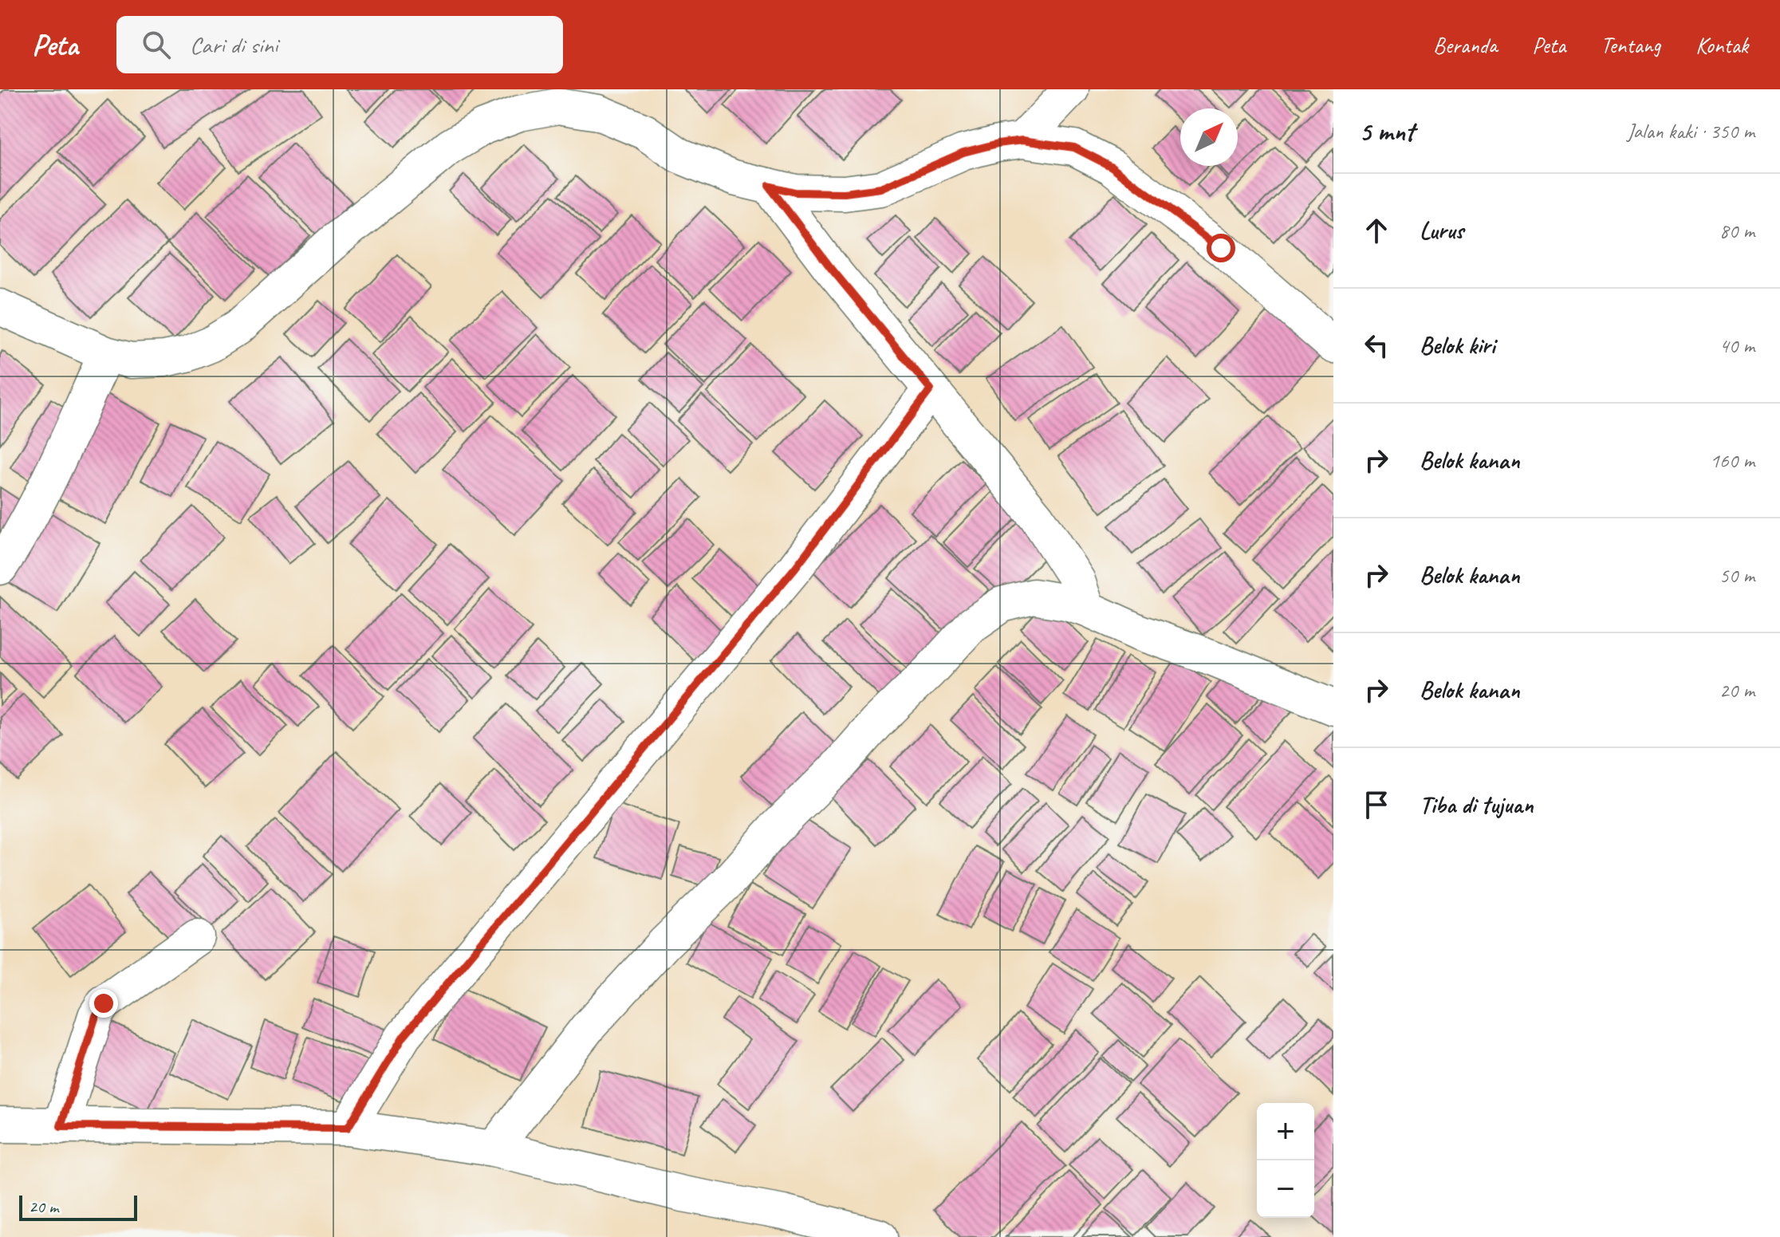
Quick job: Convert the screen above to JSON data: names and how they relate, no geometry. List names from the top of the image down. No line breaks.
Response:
{"scale_bar":"20 m","north":"top right","page":{"header":"Peta","search":"Cari di sini","nav":["Beranda","Peta","Tentang","Kontak"],"heading":["5 mnt","Jalan kaki · 350 m"],"list":[["Lurus","80 m"],["Belok kiri","40 m"],["Belok kanan","160 m"],["Belok kanan","50 m"],["Belok kanan","20 m"],"Tiba di tujuan"],"map_buttons":["+","−"],"scale":"20 m"}}
